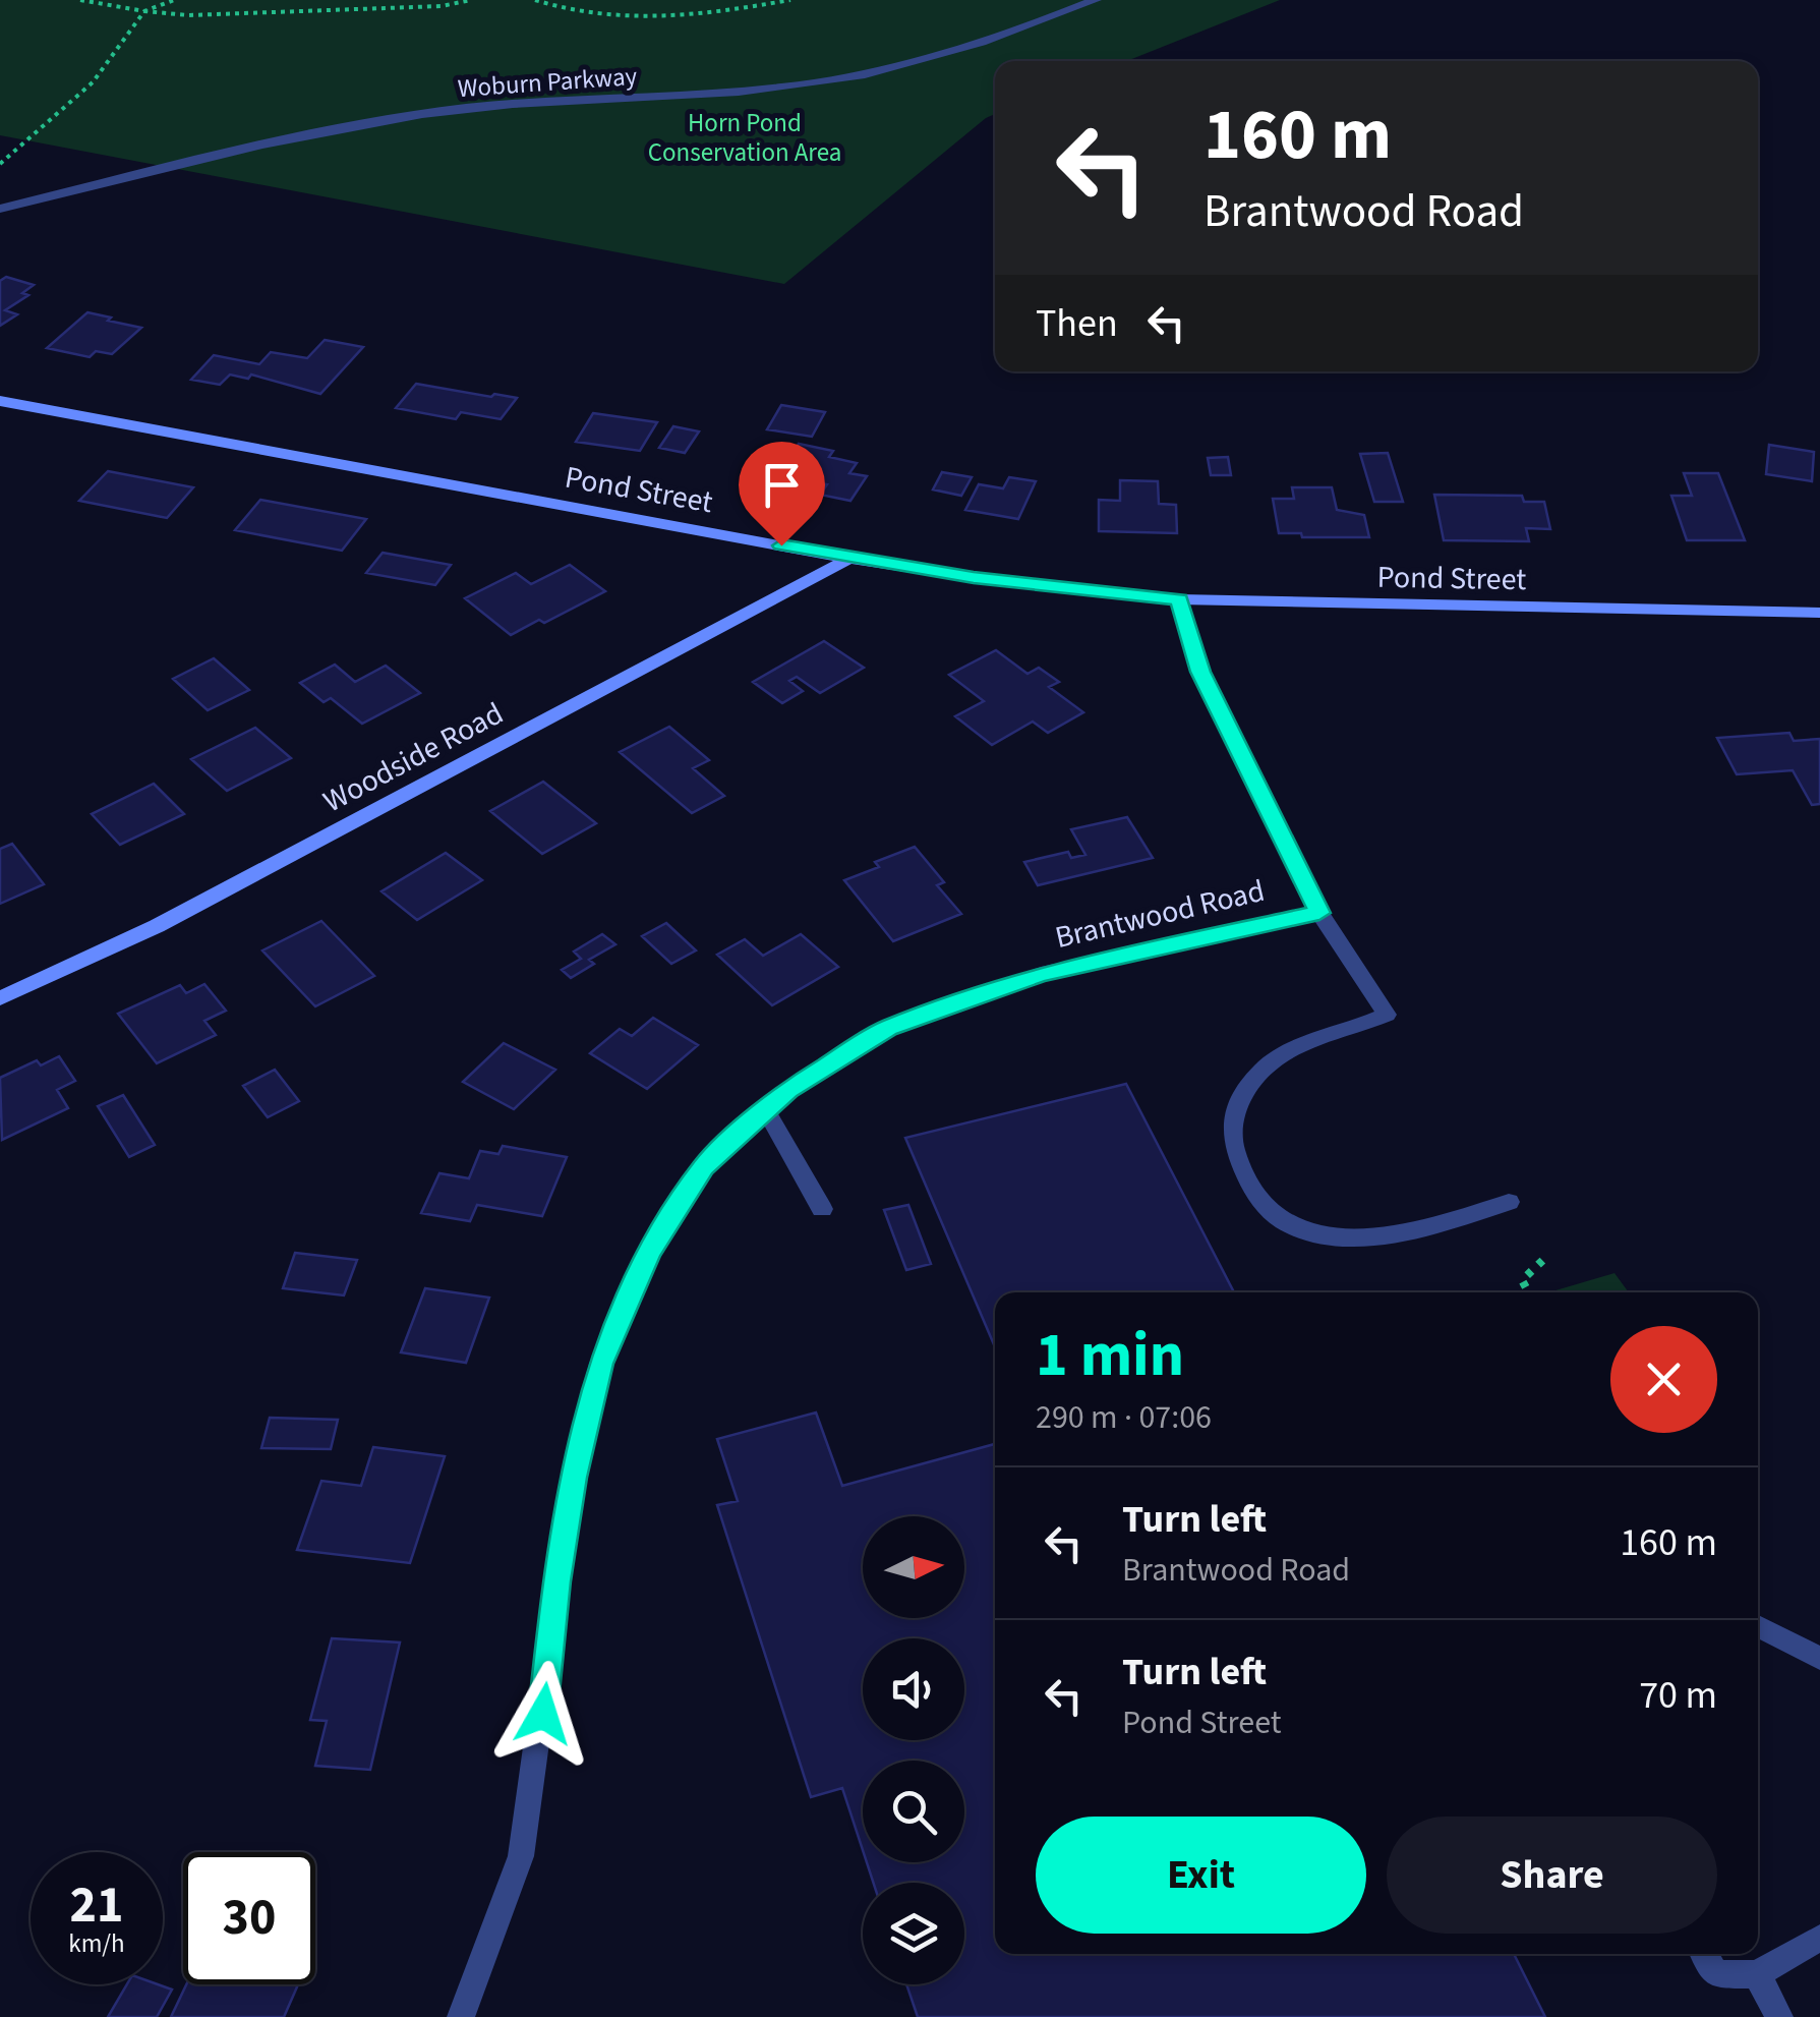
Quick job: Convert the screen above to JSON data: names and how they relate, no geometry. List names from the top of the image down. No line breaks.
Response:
{"streets":{"street":["Woburn Parkway","Pond Street","Woodside Road","Brantwood Road"]},"crossings":[["Pond Street","Woodside Road"],["Pond Street","Brantwood Road"]],"parks":["Horn Pond Conservation Area"],"north":"right","page":{"turn":["160 m","Brantwood Road"],"then":"Then","heading":["1 min","290 m · 07:06"],"list":[{"name":"Turn left","note":"Brantwood Road","value":"160 m"},{"name":"Turn left","note":"Pond Street","value":"70 m"}],"buttons":["Exit","Share"],"speed":"21 km/h","limit":"30"}}
